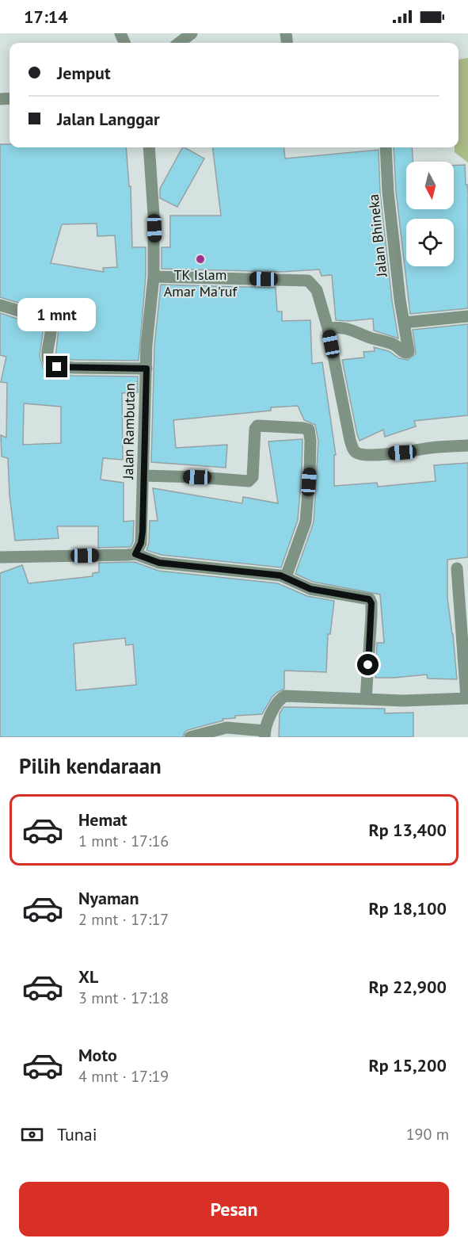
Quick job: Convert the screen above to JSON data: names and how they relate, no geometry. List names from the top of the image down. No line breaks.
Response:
{"streets":{"street":["Jalan Bhineka","Jalan Rambutan"]},"places":["TK Islam Amar Ma'ruf"],"north":"bottom","page":{"status":"17:14","banner":["Jemput","Jalan Langgar"],"bubble":"1 mnt","heading":"Pilih kendaraan","list":[{"name":"Hemat","note":"1 mnt · 17:16","value":"Rp 13,400"},{"name":"Nyaman","note":"2 mnt · 17:17","value":"Rp 18,100"},{"name":"XL","note":"3 mnt · 17:18","value":"Rp 22,900"},{"name":"Moto","note":"4 mnt · 17:19","value":"Rp 15,200"}],"pay":["Tunai","190 m"],"buttons":"Pesan"}}
